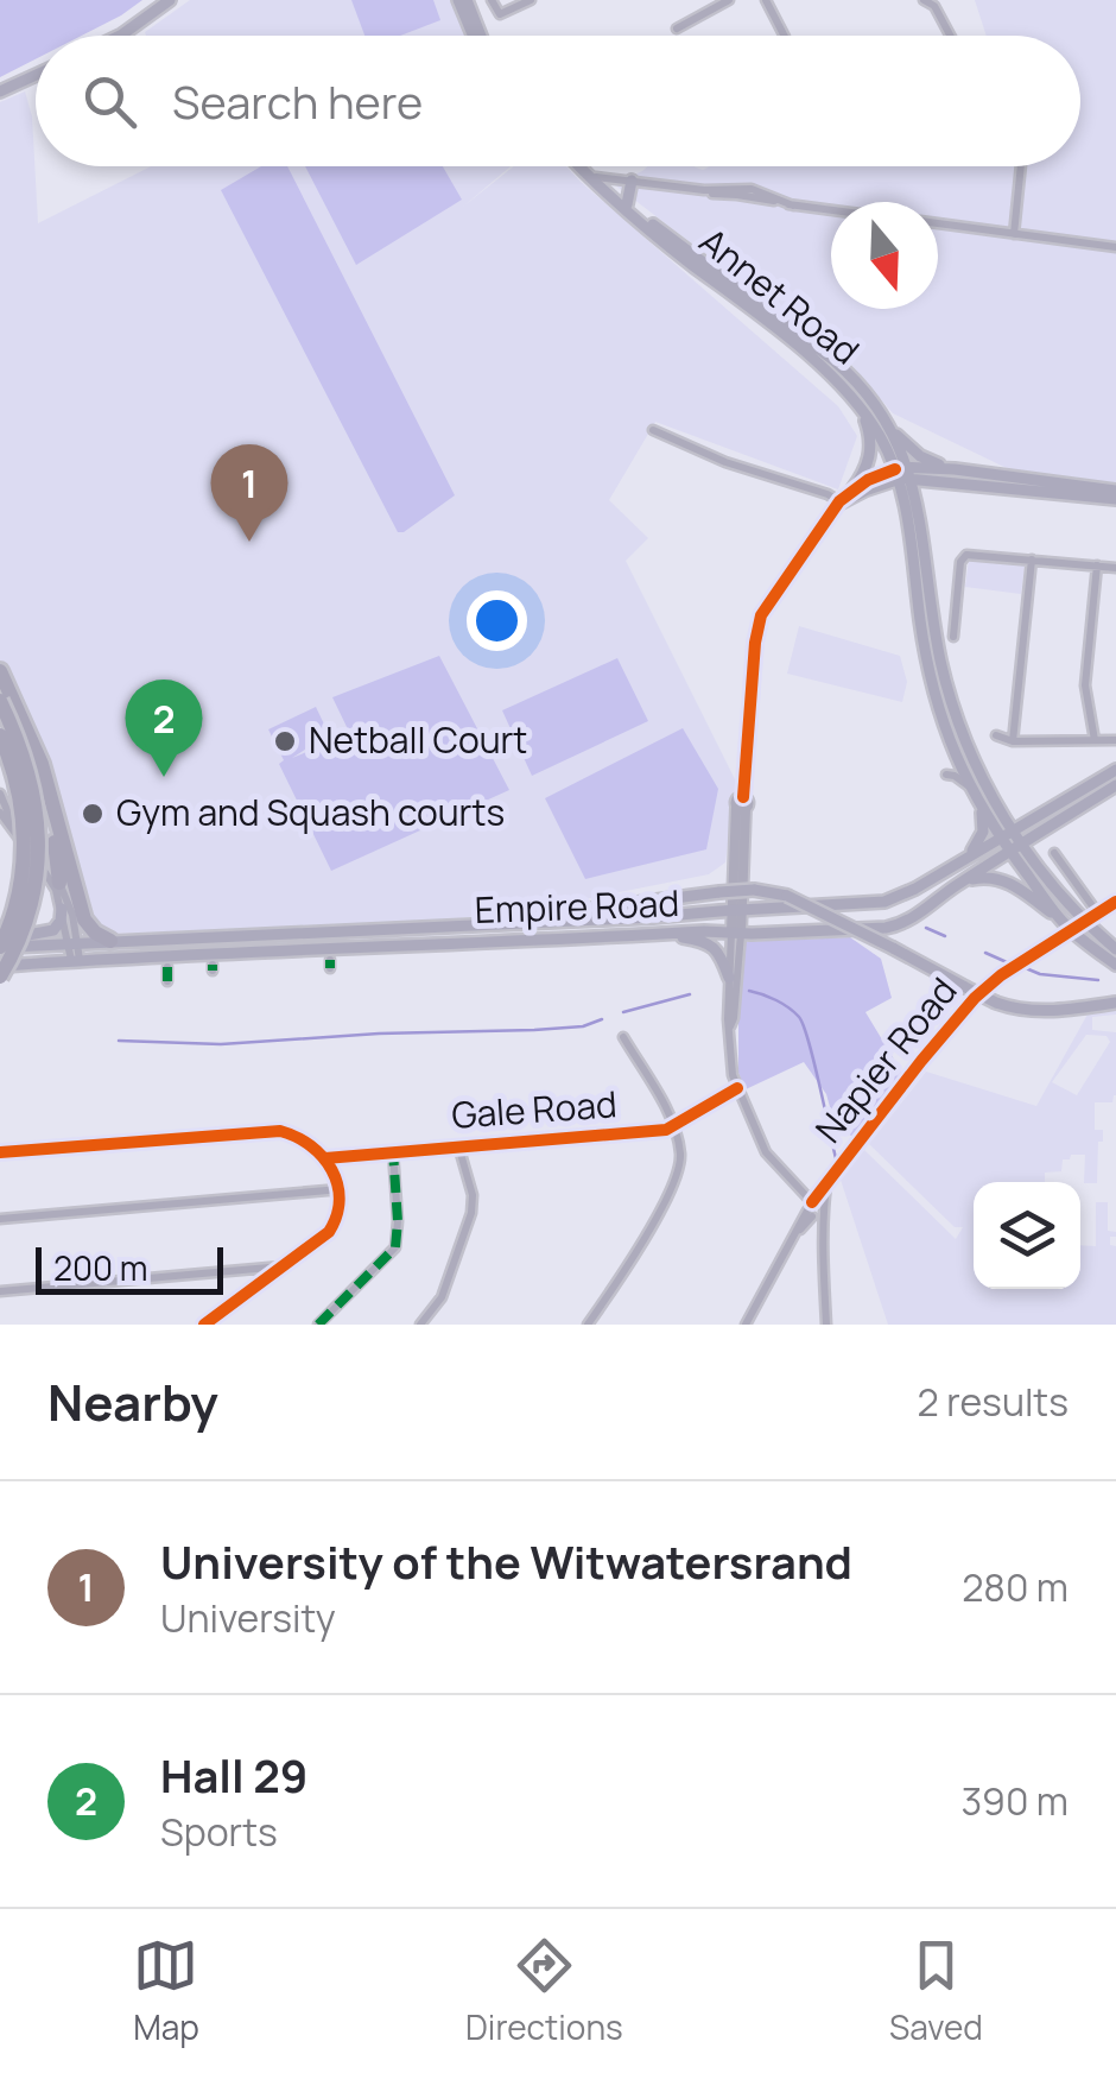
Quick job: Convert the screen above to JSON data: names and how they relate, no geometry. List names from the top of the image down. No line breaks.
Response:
{"streets":{"main road":["Annet Road","Empire Road"],"street":["Napier Road","Gale Road"]},"places":["Netball Court","Gym and Squash courts"],"scale_bar":"200 m","north":"bottom","page":{"search":"Search here","pins":["1","2"],"scale":"200 m","heading":["Nearby","2 results"],"list":[{"mark":"1","name":"University of the Witwatersrand","note":"University","value":"280 m"},{"mark":"2","name":"Hall 29","note":"Sports","value":"390 m"}],"nav":["Map","Directions","Saved"]}}
